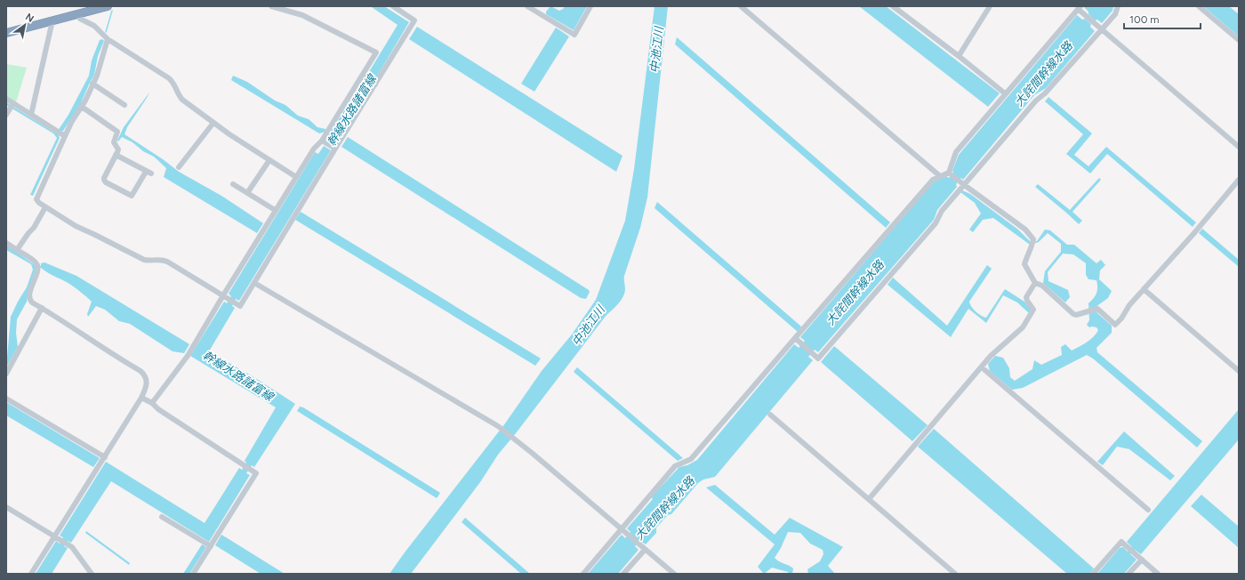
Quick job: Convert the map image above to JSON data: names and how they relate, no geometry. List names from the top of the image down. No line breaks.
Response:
{"water":["中池江川","大詫間幹線水路","幹線水路諸富線"],"scale_bar":"100 m","north":"top right"}
